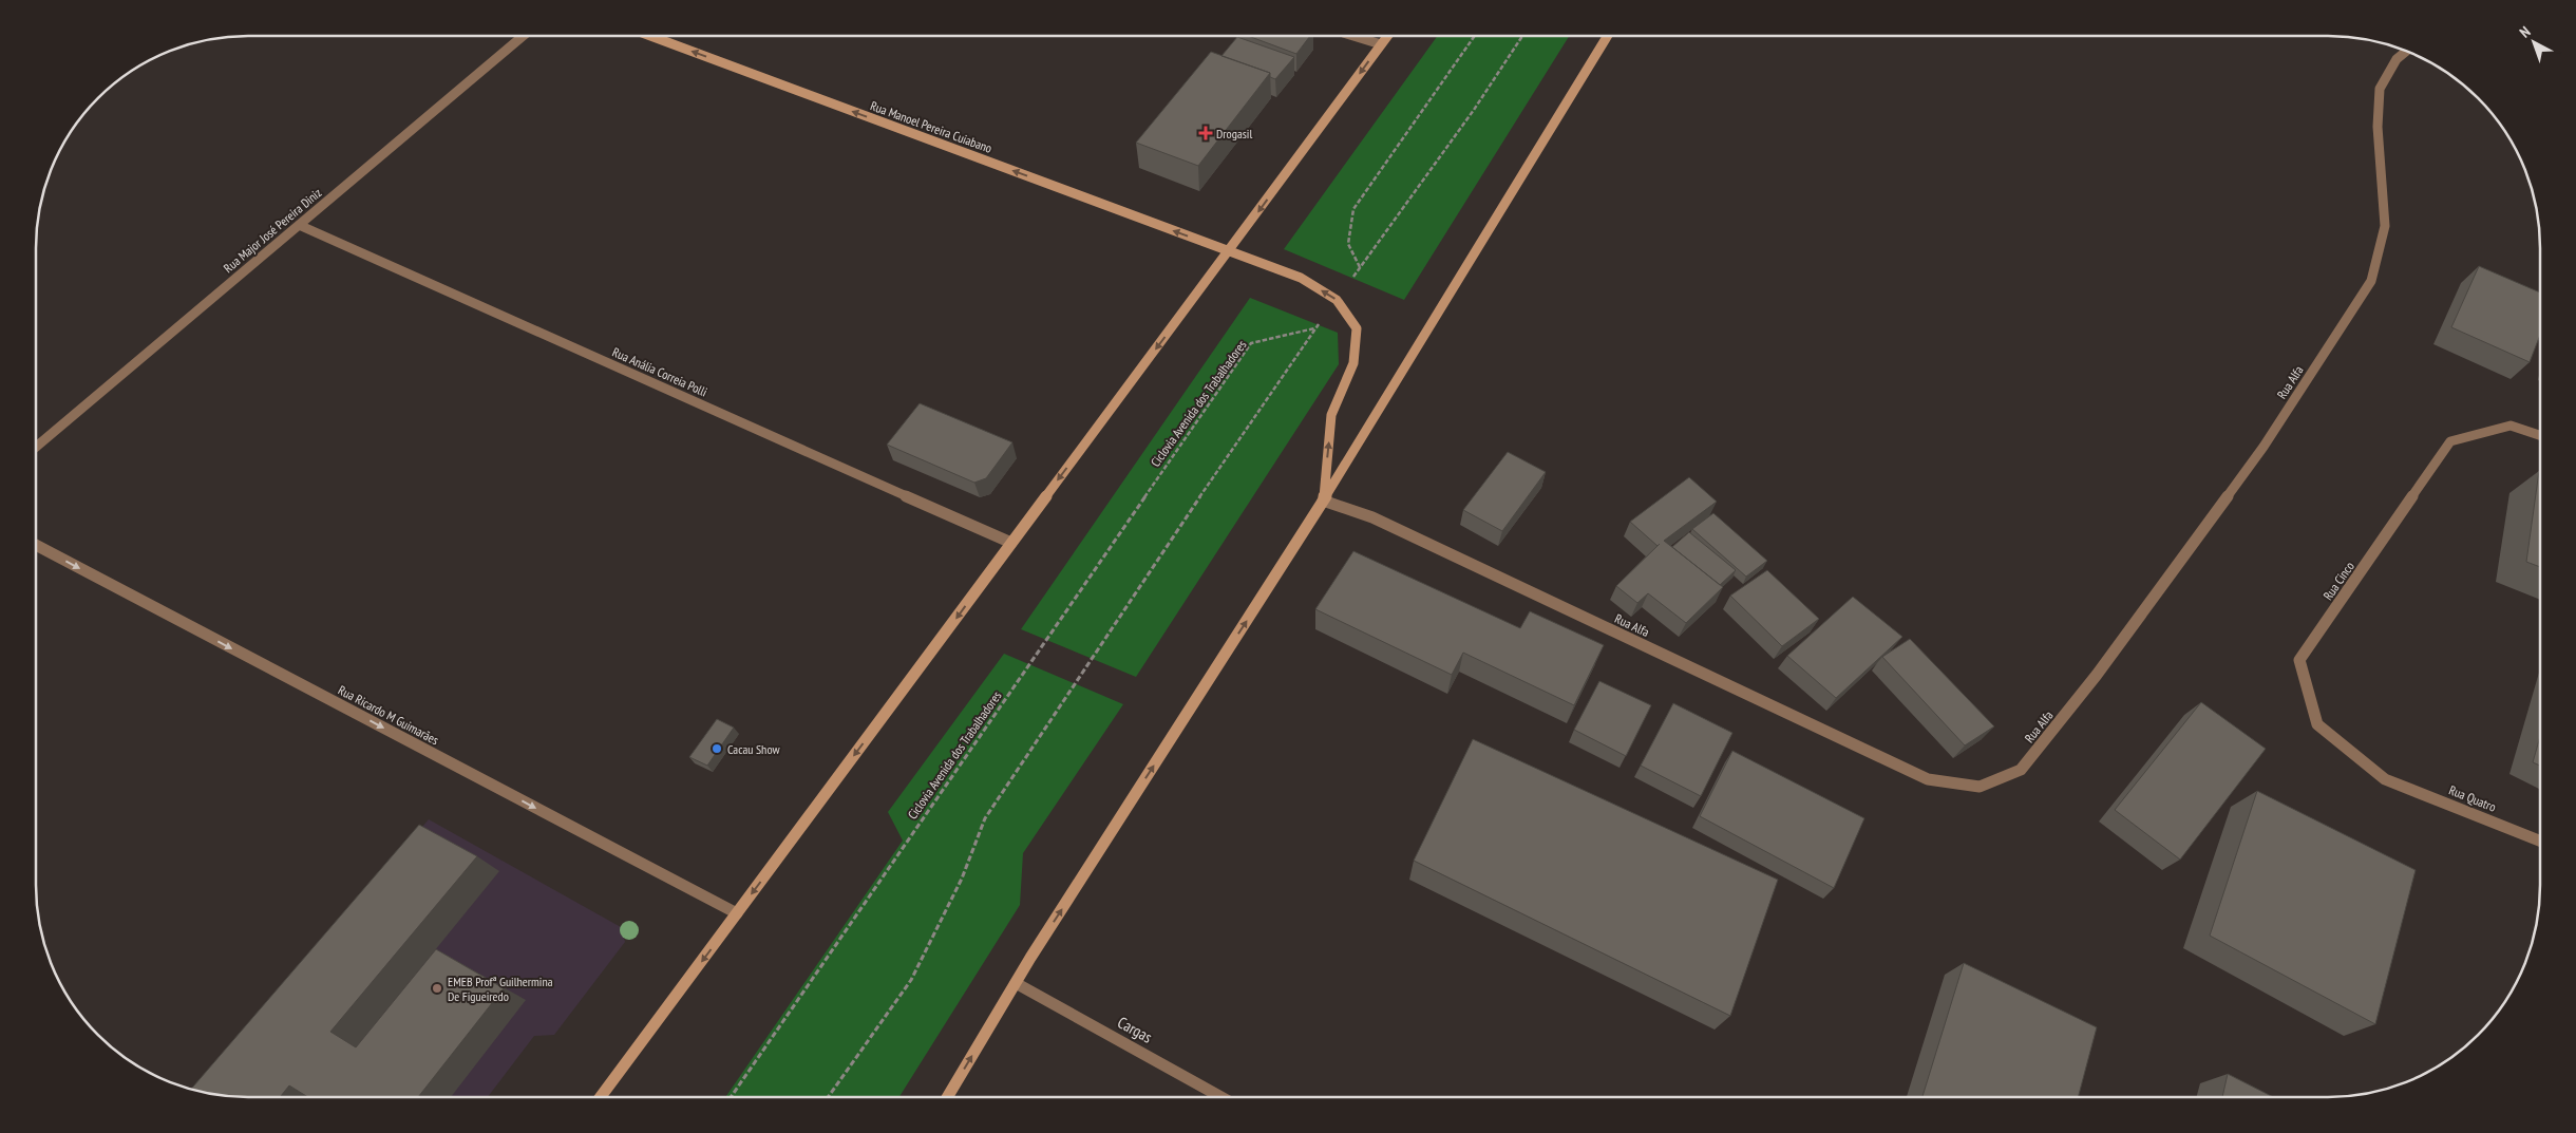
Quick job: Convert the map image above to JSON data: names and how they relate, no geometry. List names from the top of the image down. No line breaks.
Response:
{"streets":{"main road":["Rua Manoel Pereira Cuiabano"],"street":["Rua Major José Pereira Diniz","Rua Anália Correia Polli","Rua Alfa","Rua Cinco","Rua Ricardo M Guimarães","Rua Quatro","Cargas"],"path":["Ciclovia Avenida dos Trabalhadores"]},"crossings":[["Rua Manoel Pereira Cuiabano","Rua Alfa"],["Rua Major José Pereira Diniz","Rua Anália Correia Polli"],["Rua Cinco","Rua Quatro"]],"one_way":["Rua Manoel Pereira Cuiabano","Rua Ricardo M Guimarães"],"places":{"health":["Drogasil"],"other":["Cacau Show","EMEB Profª Guilhermina De Figueiredo"]},"north":"top left"}
